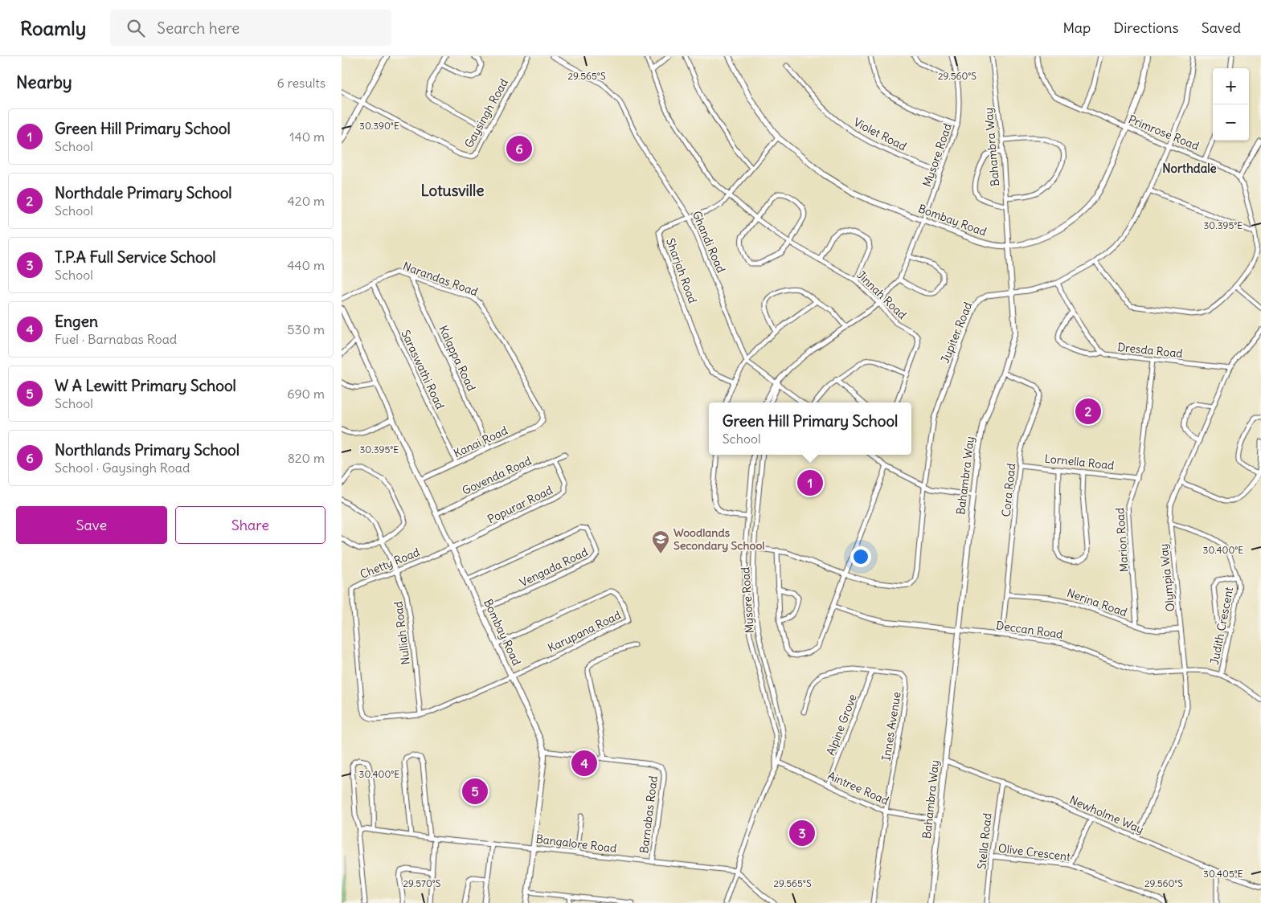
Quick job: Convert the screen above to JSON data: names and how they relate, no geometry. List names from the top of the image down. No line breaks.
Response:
{"streets":{"street":["Gaysingh Road","Primrose Road","Violet Road","Bahambra Way","Mysore Road","Bombay Road","Ghandi Road","Sharjah Road","Narandas Road","Jinnah Road","Jupiter Road","Dresda Road","Kalappa Road","Saraswathi Road","Kanai Road","Lornella Road","Govenda Road","Cora Road","Popurar Road","Marion Road","Chetty Road","Vengada Road","Olympia Way","Nerina Road","Judith Crescent","Deccan Road","Karupana Road","Nulliah Road","Alpine Grove","Innes Avenue","Aintree Road","Barnabas Road","Newholme Way","Stella Road","Bangalore Road","Olive Crescent"]},"crossings":[["Primrose Road","Bombay Road"],["Primrose Road","Jupiter Road"],["Violet Road","Mysore Road"],["Bahambra Way","Bombay Road"],["Bahambra Way","Jupiter Road"],["Bahambra Way","Cora Road"],["Bahambra Way","Deccan Road"],["Bahambra Way","Aintree Road"],["Bahambra Way","Newholme Way"],["Mysore Road","Bombay Road"],["Mysore Road","Jinnah Road"],["Mysore Road","Aintree Road"],["Bombay Road","Sharjah Road"],["Bombay Road","Kanai Road"],["Bombay Road","Govenda Road"],["Bombay Road","Popurar Road"],["Bombay Road","Chetty Road"],["Bombay Road","Vengada Road"],["Bombay Road","Karupana Road"],["Bombay Road","Barnabas Road"],["Bombay Road","Bangalore Road"],["Ghandi Road","Sharjah Road"],["Sharjah Road","Jinnah Road"],["Narandas Road","Kalappa Road"],["Narandas Road","Saraswathi Road"],["Narandas Road","Kanai Road"],["Jupiter Road","Dresda Road"],["Dresda Road","Marion Road"],["Dresda Road","Olympia Way"],["Kalappa Road","Kanai Road"],["Saraswathi Road","Kanai Road"],["Lornella Road","Cora Road"],["Lornella Road","Marion Road"],["Govenda Road","Popurar Road"],["Cora Road","Nerina Road"],["Cora Road","Deccan Road"],["Popurar Road","Chetty Road"],["Marion Road","Nerina Road"],["Chetty Road","Karupana Road"],["Chetty Road","Nulliah Road"],["Olympia Way","Nerina Road"],["Olympia Way","Judith Crescent"],["Olympia Way","Deccan Road"],["Olympia Way","Newholme Way"],["Judith Crescent","Deccan Road"],["Alpine Grove","Innes Avenue"],["Alpine Grove","Aintree Road"],["Innes Avenue","Aintree Road"],["Barnabas Road","Bangalore Road"],["Newholme Way","Stella Road"],["Stella Road","Olive Crescent"]],"districts":["Northdale","Lotusville"],"places":{"school or university":["Woodlands Secondary School"]},"page":{"header":"Roamly","search":"Search here","nav":["Map","Directions","Saved"],"heading":["Nearby","6 results"],"map_buttons":["+","−"],"list":[{"mark":"1","name":"Green Hill Primary School","note":"School","value":"140 m"},{"mark":"2","name":"Northdale Primary School","note":"School","value":"420 m"},{"mark":"3","name":"T.P.A Full Service School","note":"School","value":"440 m"},{"mark":"4","name":"Engen","note":"Fuel · Barnabas Road","value":"530 m"},{"mark":"5","name":"W A Lewitt Primary School","note":"School","value":"690 m"},{"mark":"6","name":"Northlands Primary School","note":"School · Gaysingh Road","value":"820 m"}],"pins":["6","2","1","4","5","3"],"popup":["Green Hill Primary School","School"],"buttons":["Save","Share"]},"coordinates":["29.565°S","29.560°S","30.390°E","30.395°E","30.400°E","30.405°E","29.570°S"]}
